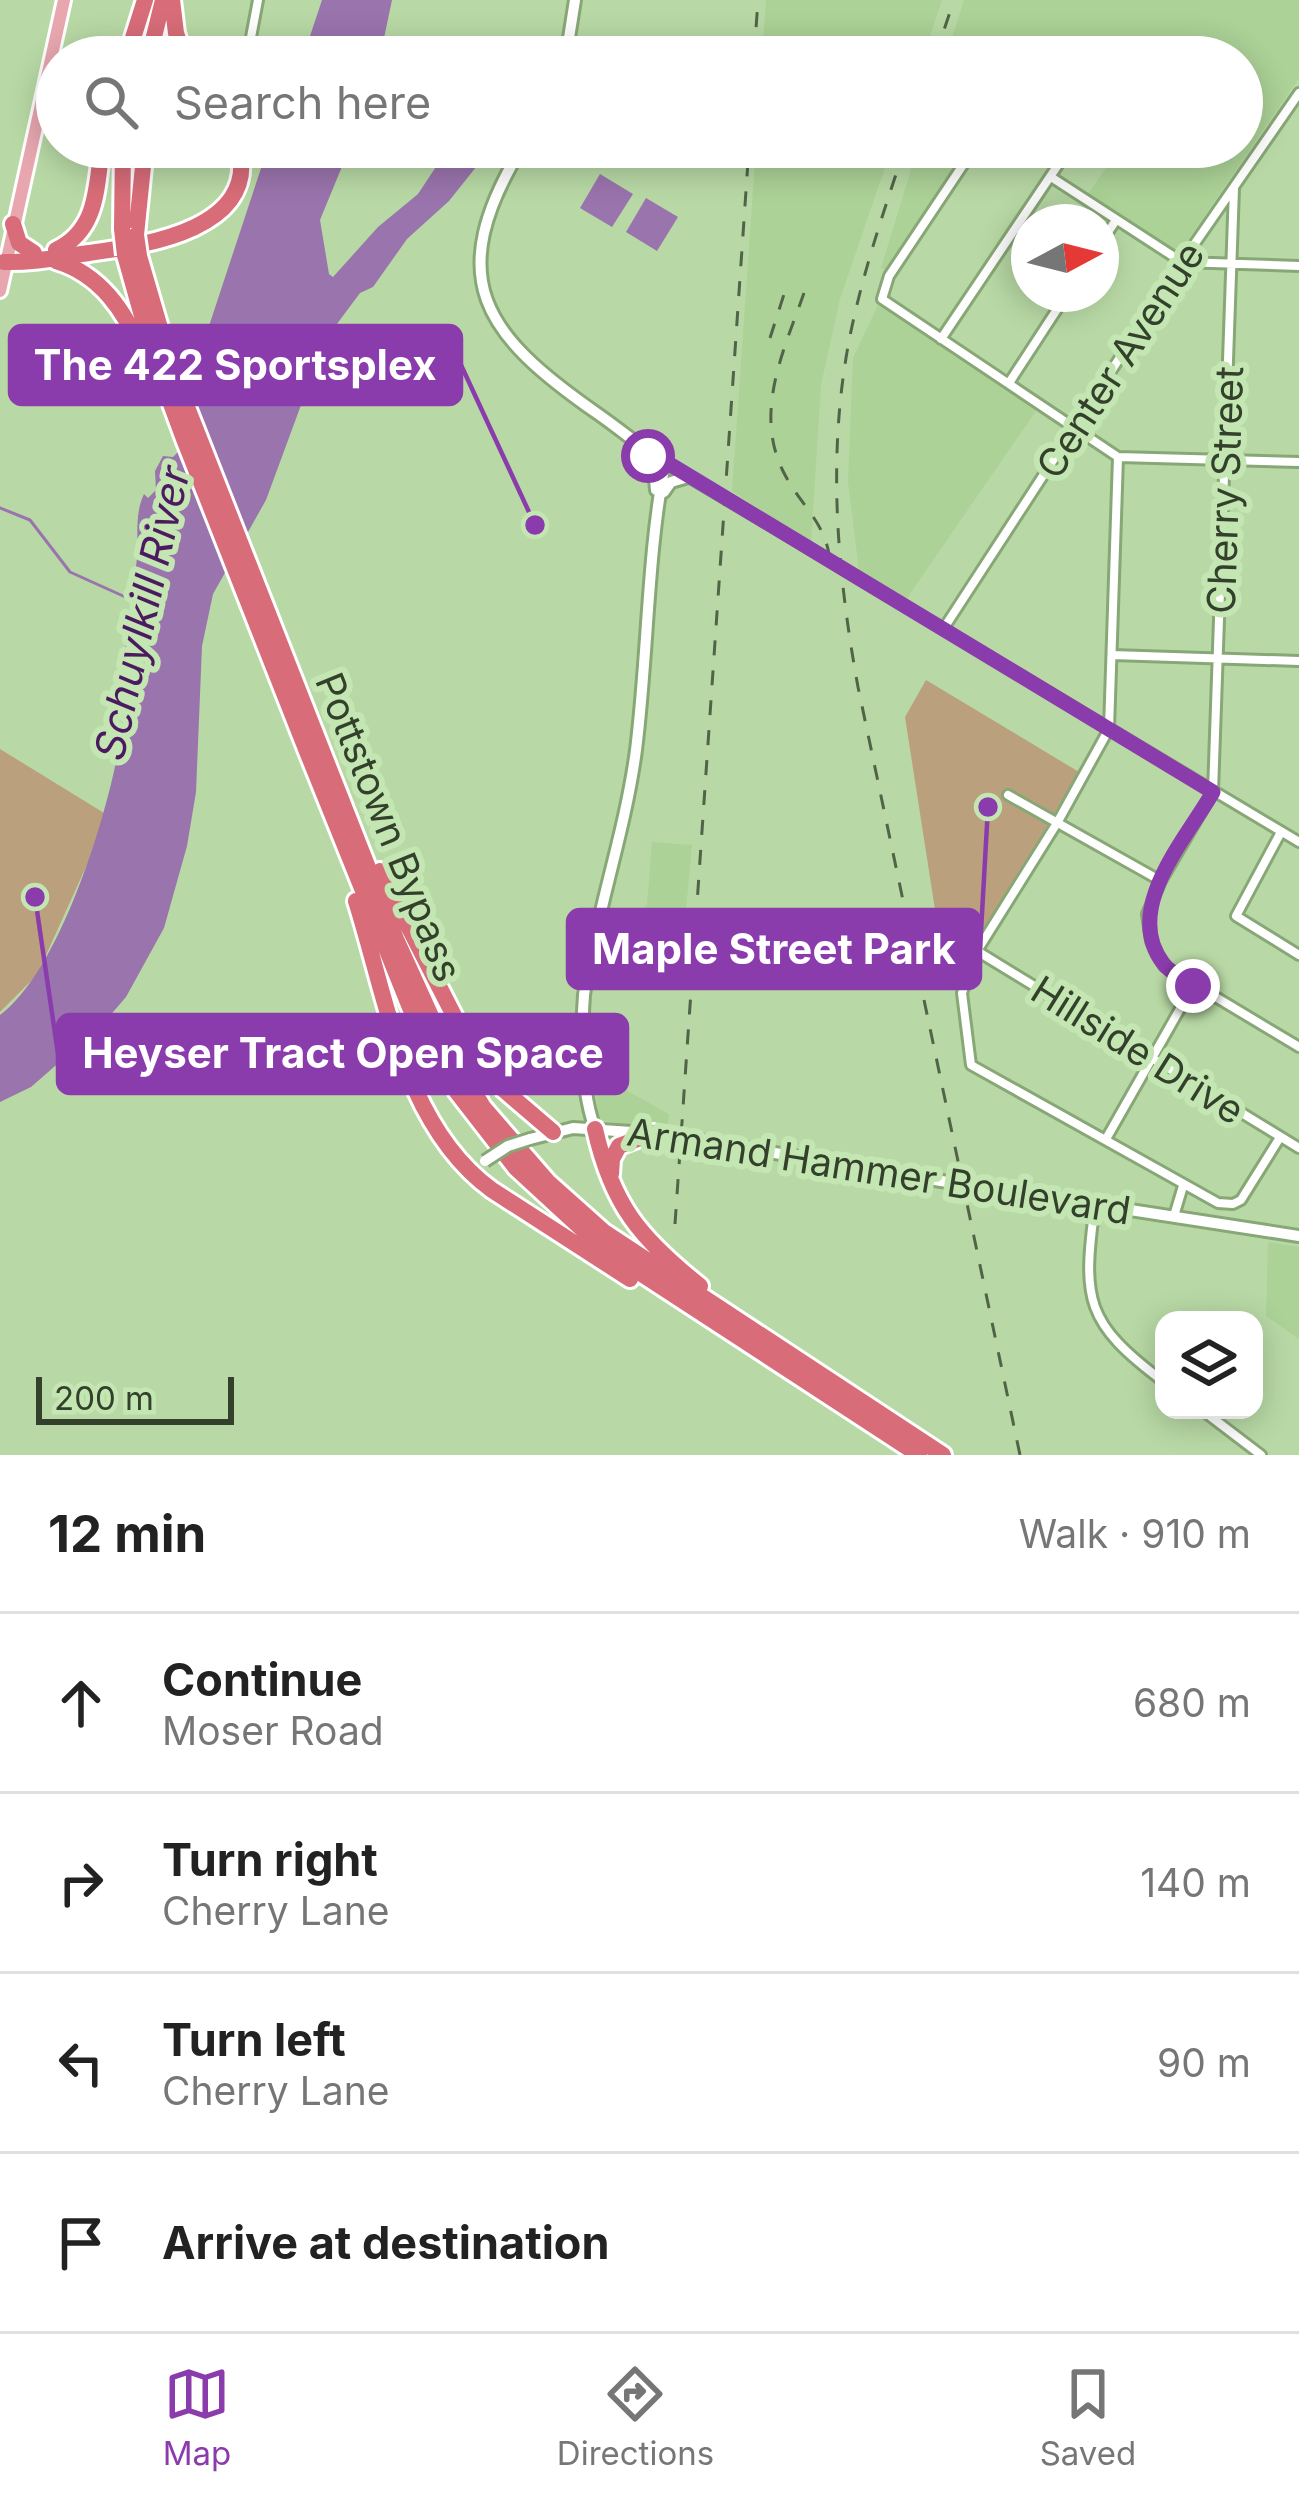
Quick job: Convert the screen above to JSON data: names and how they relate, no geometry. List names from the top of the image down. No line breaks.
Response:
{"streets":{"highway":["Pottstown Bypass"],"street":["Center Avenue","Cherry Street","Hillside Drive","Armand Hammer Boulevard"]},"crossings":[["Center Avenue","Cherry Street"]],"water":["Schuylkill River"],"places":["The 422 Sportsplex","Maple Street Park","Heyser Tract Open Space"],"scale_bar":"200 m","north":"right","page":{"search":"Search here","scale":"200 m","heading":["12 min","Walk · 910 m"],"list":[["Continue","Moser Road","680 m"],["Turn right","Cherry Lane","140 m"],["Turn left","Cherry Lane","90 m"],"Arrive at destination"],"nav":["Map","Directions","Saved"]}}
